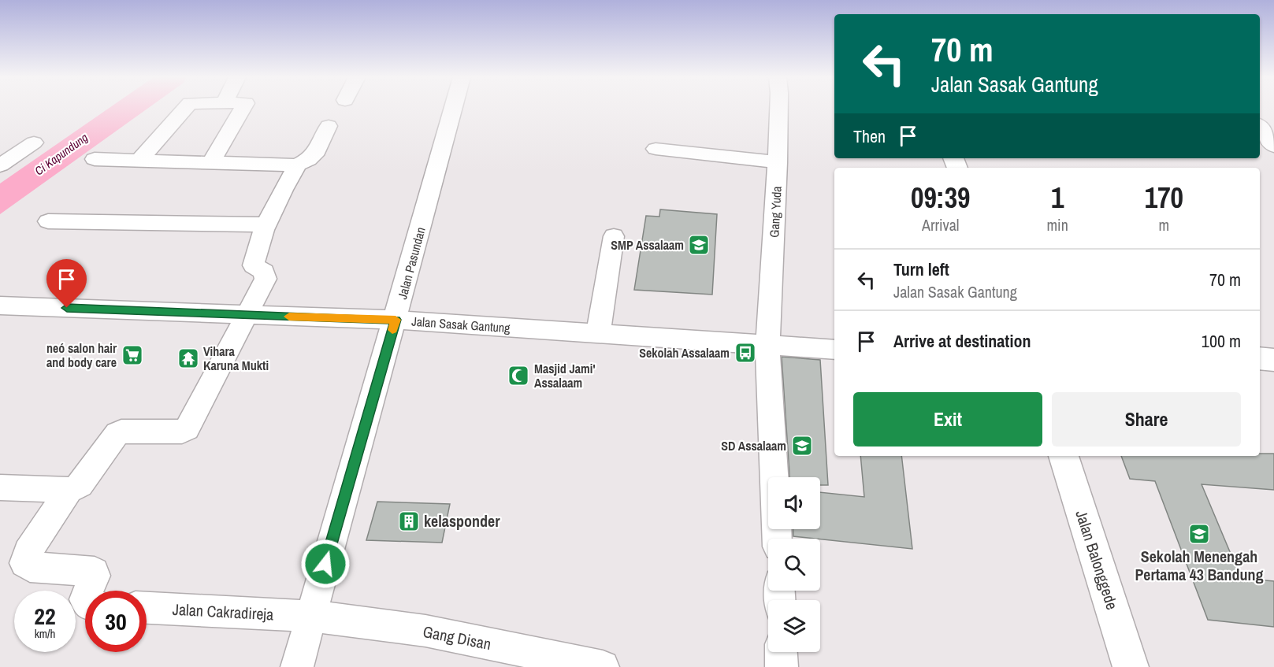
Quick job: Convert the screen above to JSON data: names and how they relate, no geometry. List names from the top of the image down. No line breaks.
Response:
{"streets":{"street":["Gang Yuda","Jalan Pasundan","Jalan Sasak Gantung","Jalan Balonggede","Jalan Cakradireja","Gang Disan"]},"crossings":[["Gang Yuda","Jalan Sasak Gantung"],["Jalan Pasundan","Jalan Sasak Gantung"],["Jalan Pasundan","Jalan Cakradireja"],["Jalan Pasundan","Gang Disan"],["Jalan Cakradireja","Gang Disan"]],"water":["Ci Kapundung"],"places":{"school or university":["SMP Assalaam","SD Assalaam","Sekolah Menengah Pertama 43 Bandung"],"bus stop":["Sekolah Assalaam"],"supermarket":["neó salon hair and body care"],"temple":["Vihara Karuna Mukti"],"mosque":["Masjid Jami' Assalaam"],"building":["kelasponder"]},"page":{"turn":["70 m","Jalan Sasak Gantung"],"then":"Then","eta":["09:39","Arrival","1","min","170","m"],"list":[{"name":"Turn left","note":"Jalan Sasak Gantung","value":"70 m"},{"name":"Arrive at destination","value":"100 m"}],"buttons":["Exit","Share"],"speed":"22 km/h","limit":"30"}}
